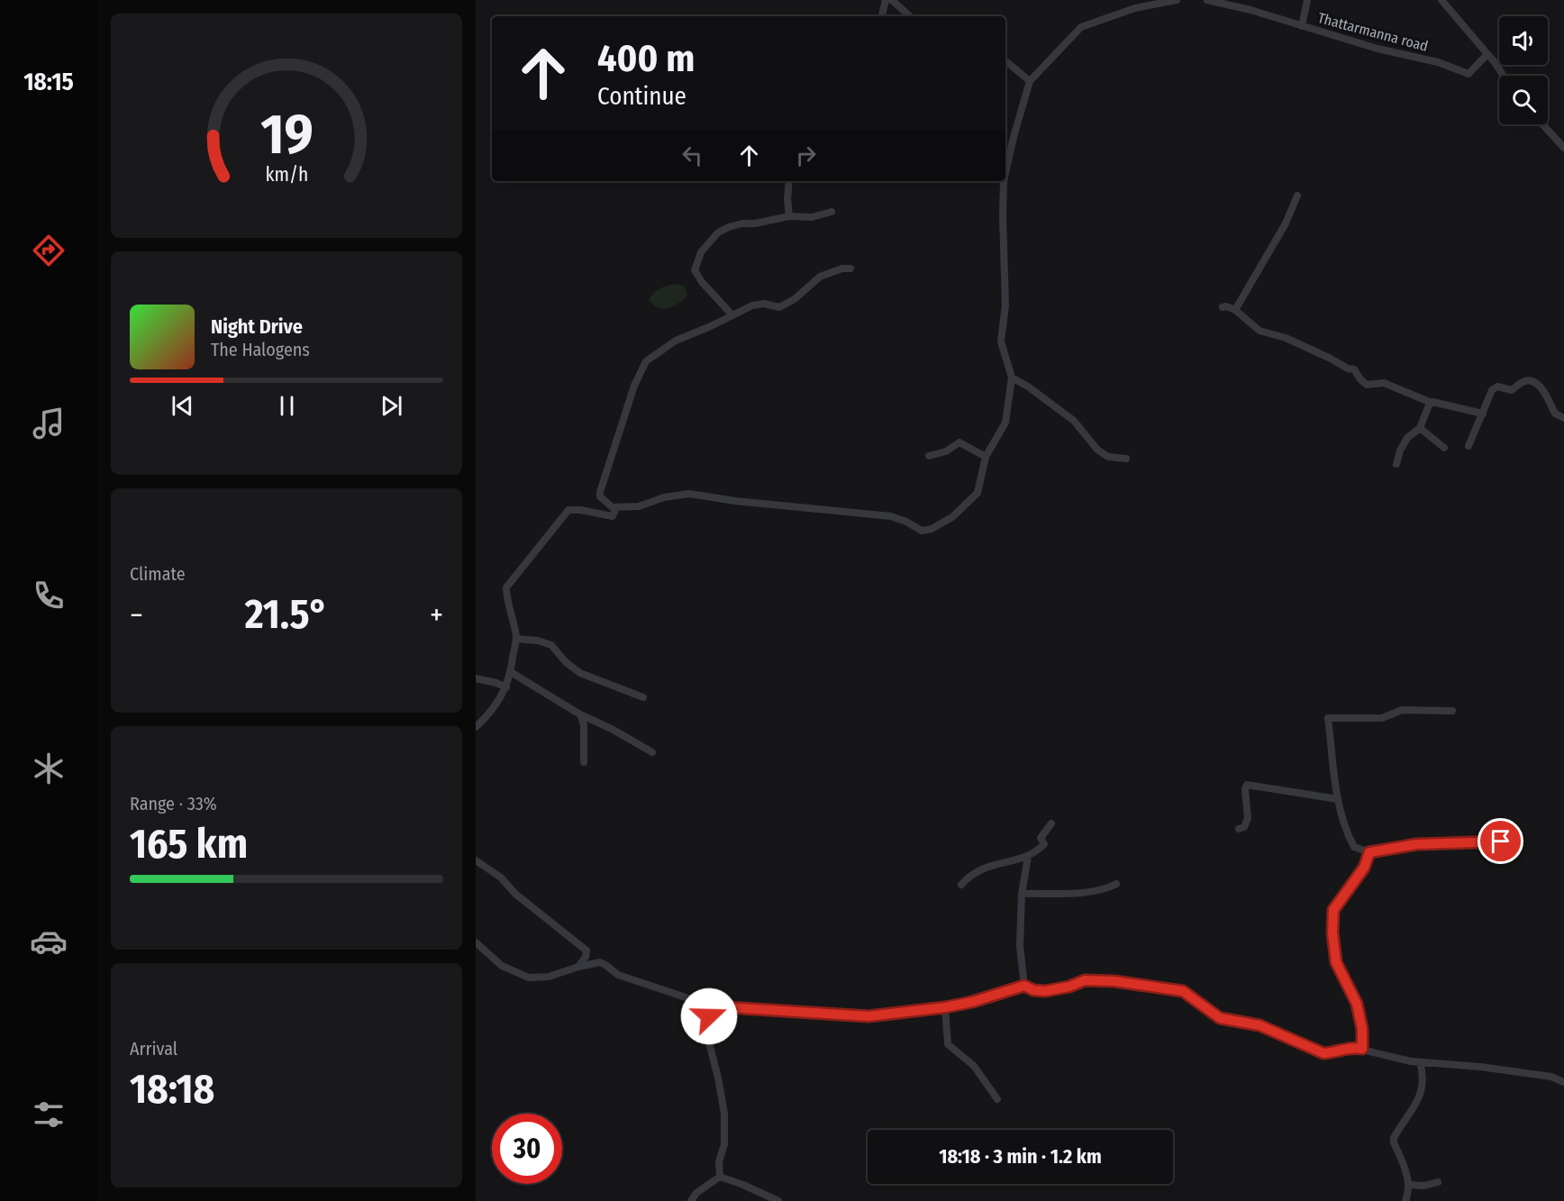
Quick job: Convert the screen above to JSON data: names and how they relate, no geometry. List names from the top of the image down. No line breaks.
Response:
{"streets":{"street":["Thattarmanna road"]},"page":{"tabs":"18:15","turn":["400 m","Continue"],"song":["Night Drive","The Halogens"],"tile":["Climate",["Range · 33%","165 km"],["Arrival","18:18"]],"heat":["−","21.5°","+"],"limit":"30","trip":"18:18 · 3 min · 1.2 km","gauge":["19","km/h"]}}
